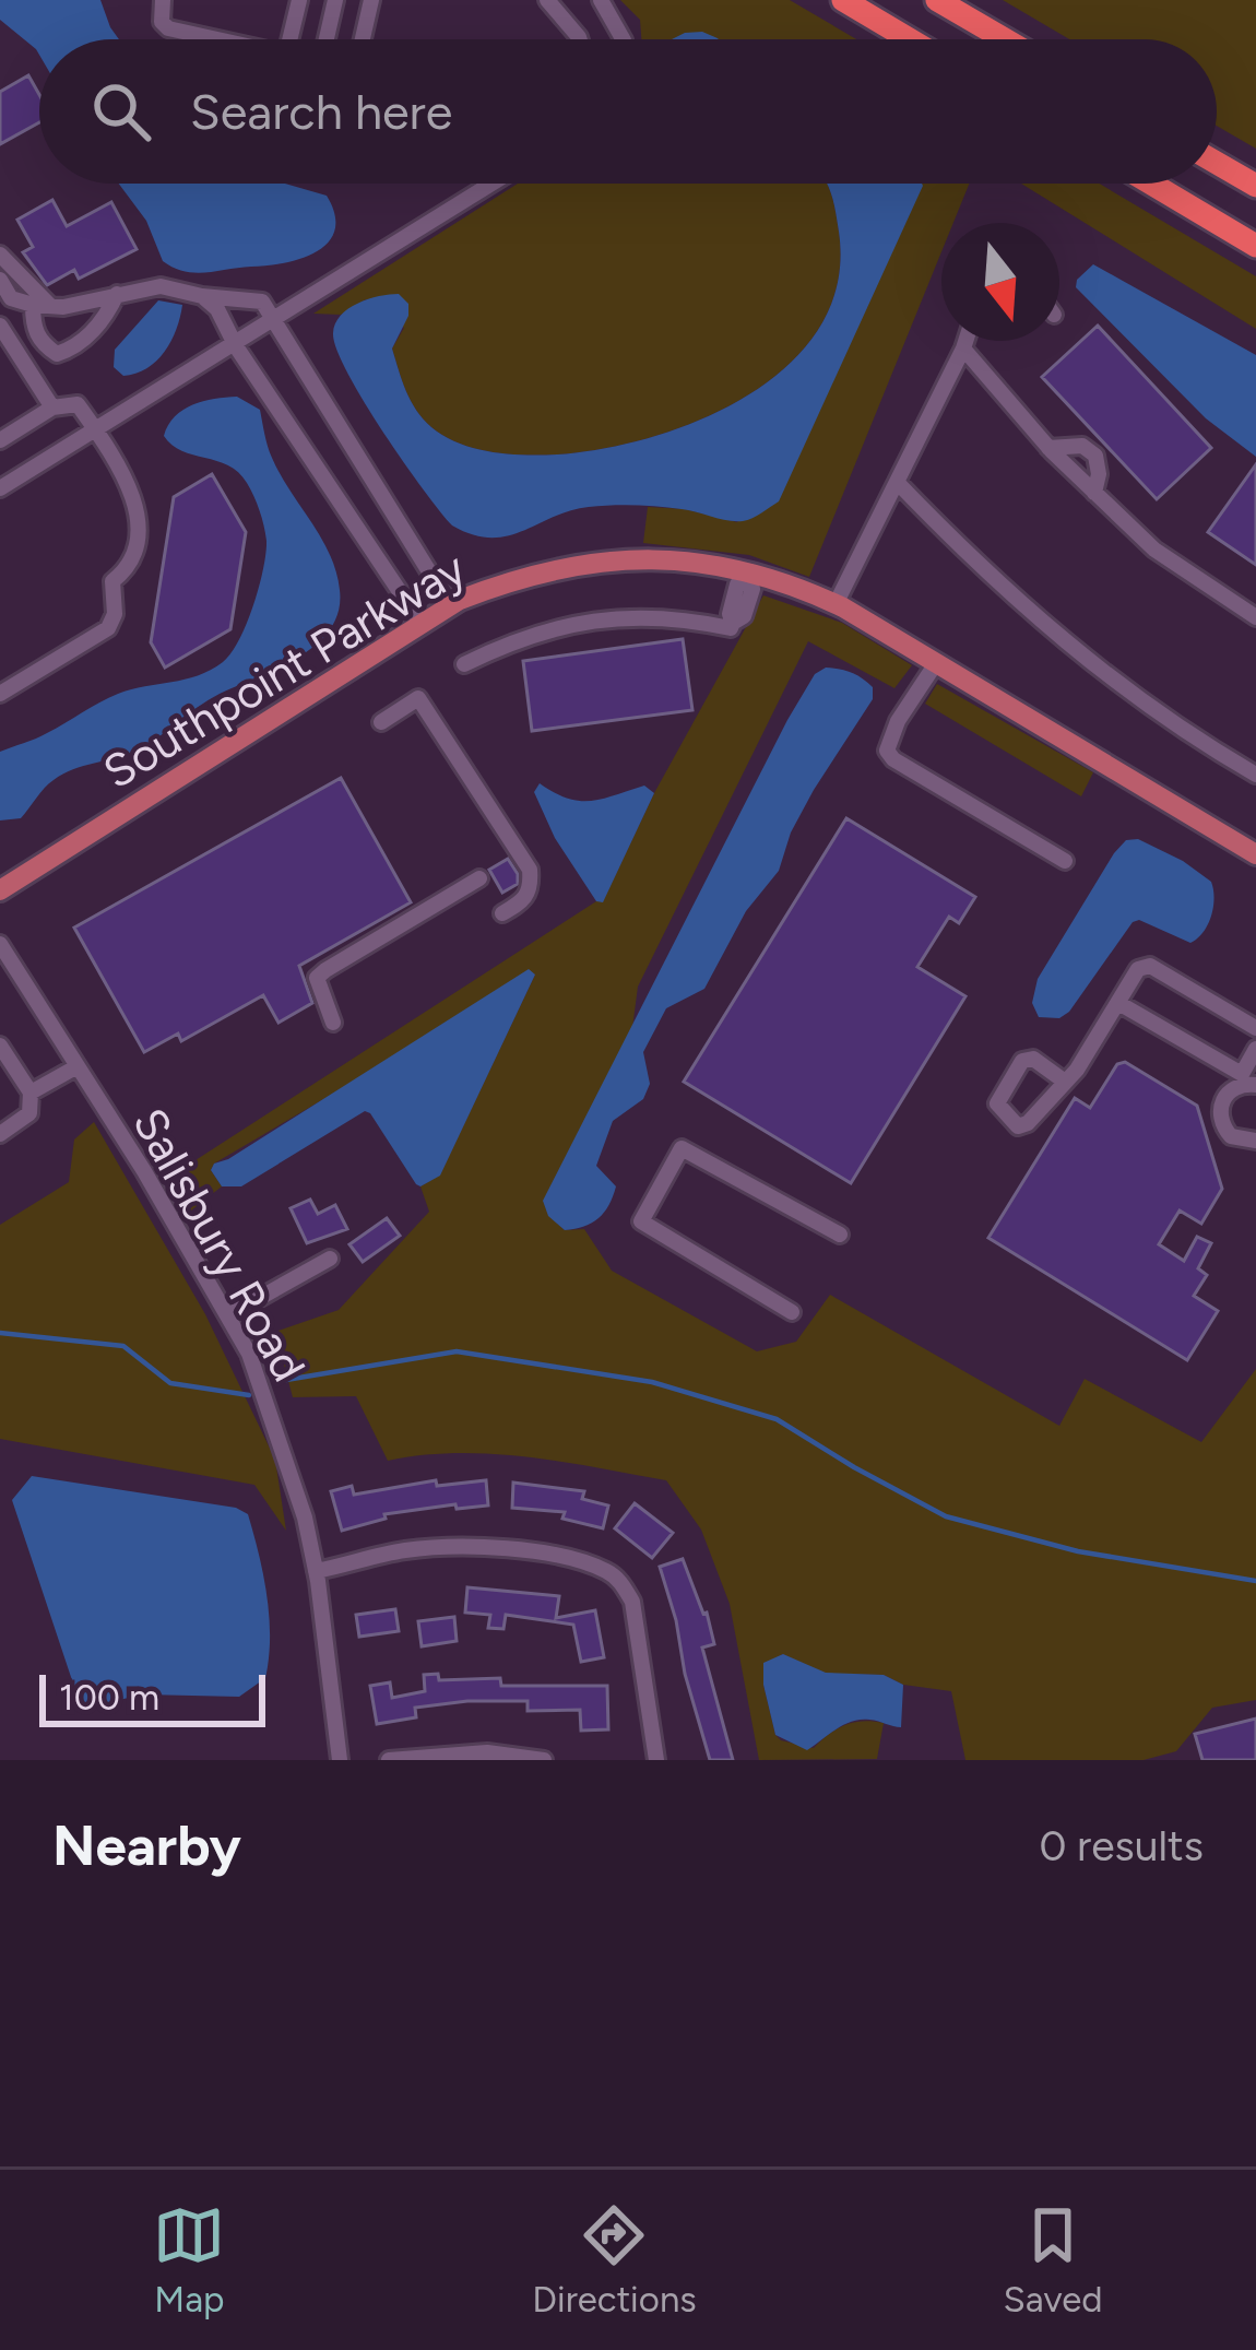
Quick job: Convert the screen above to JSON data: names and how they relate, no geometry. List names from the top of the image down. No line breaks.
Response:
{"streets":{"main road":["Southpoint Parkway"],"street":["Salisbury Road"]},"scale_bar":"100 m","north":"bottom","page":{"search":"Search here","scale":"100 m","heading":["Nearby","0 results"],"nav":["Map","Directions","Saved"]}}
